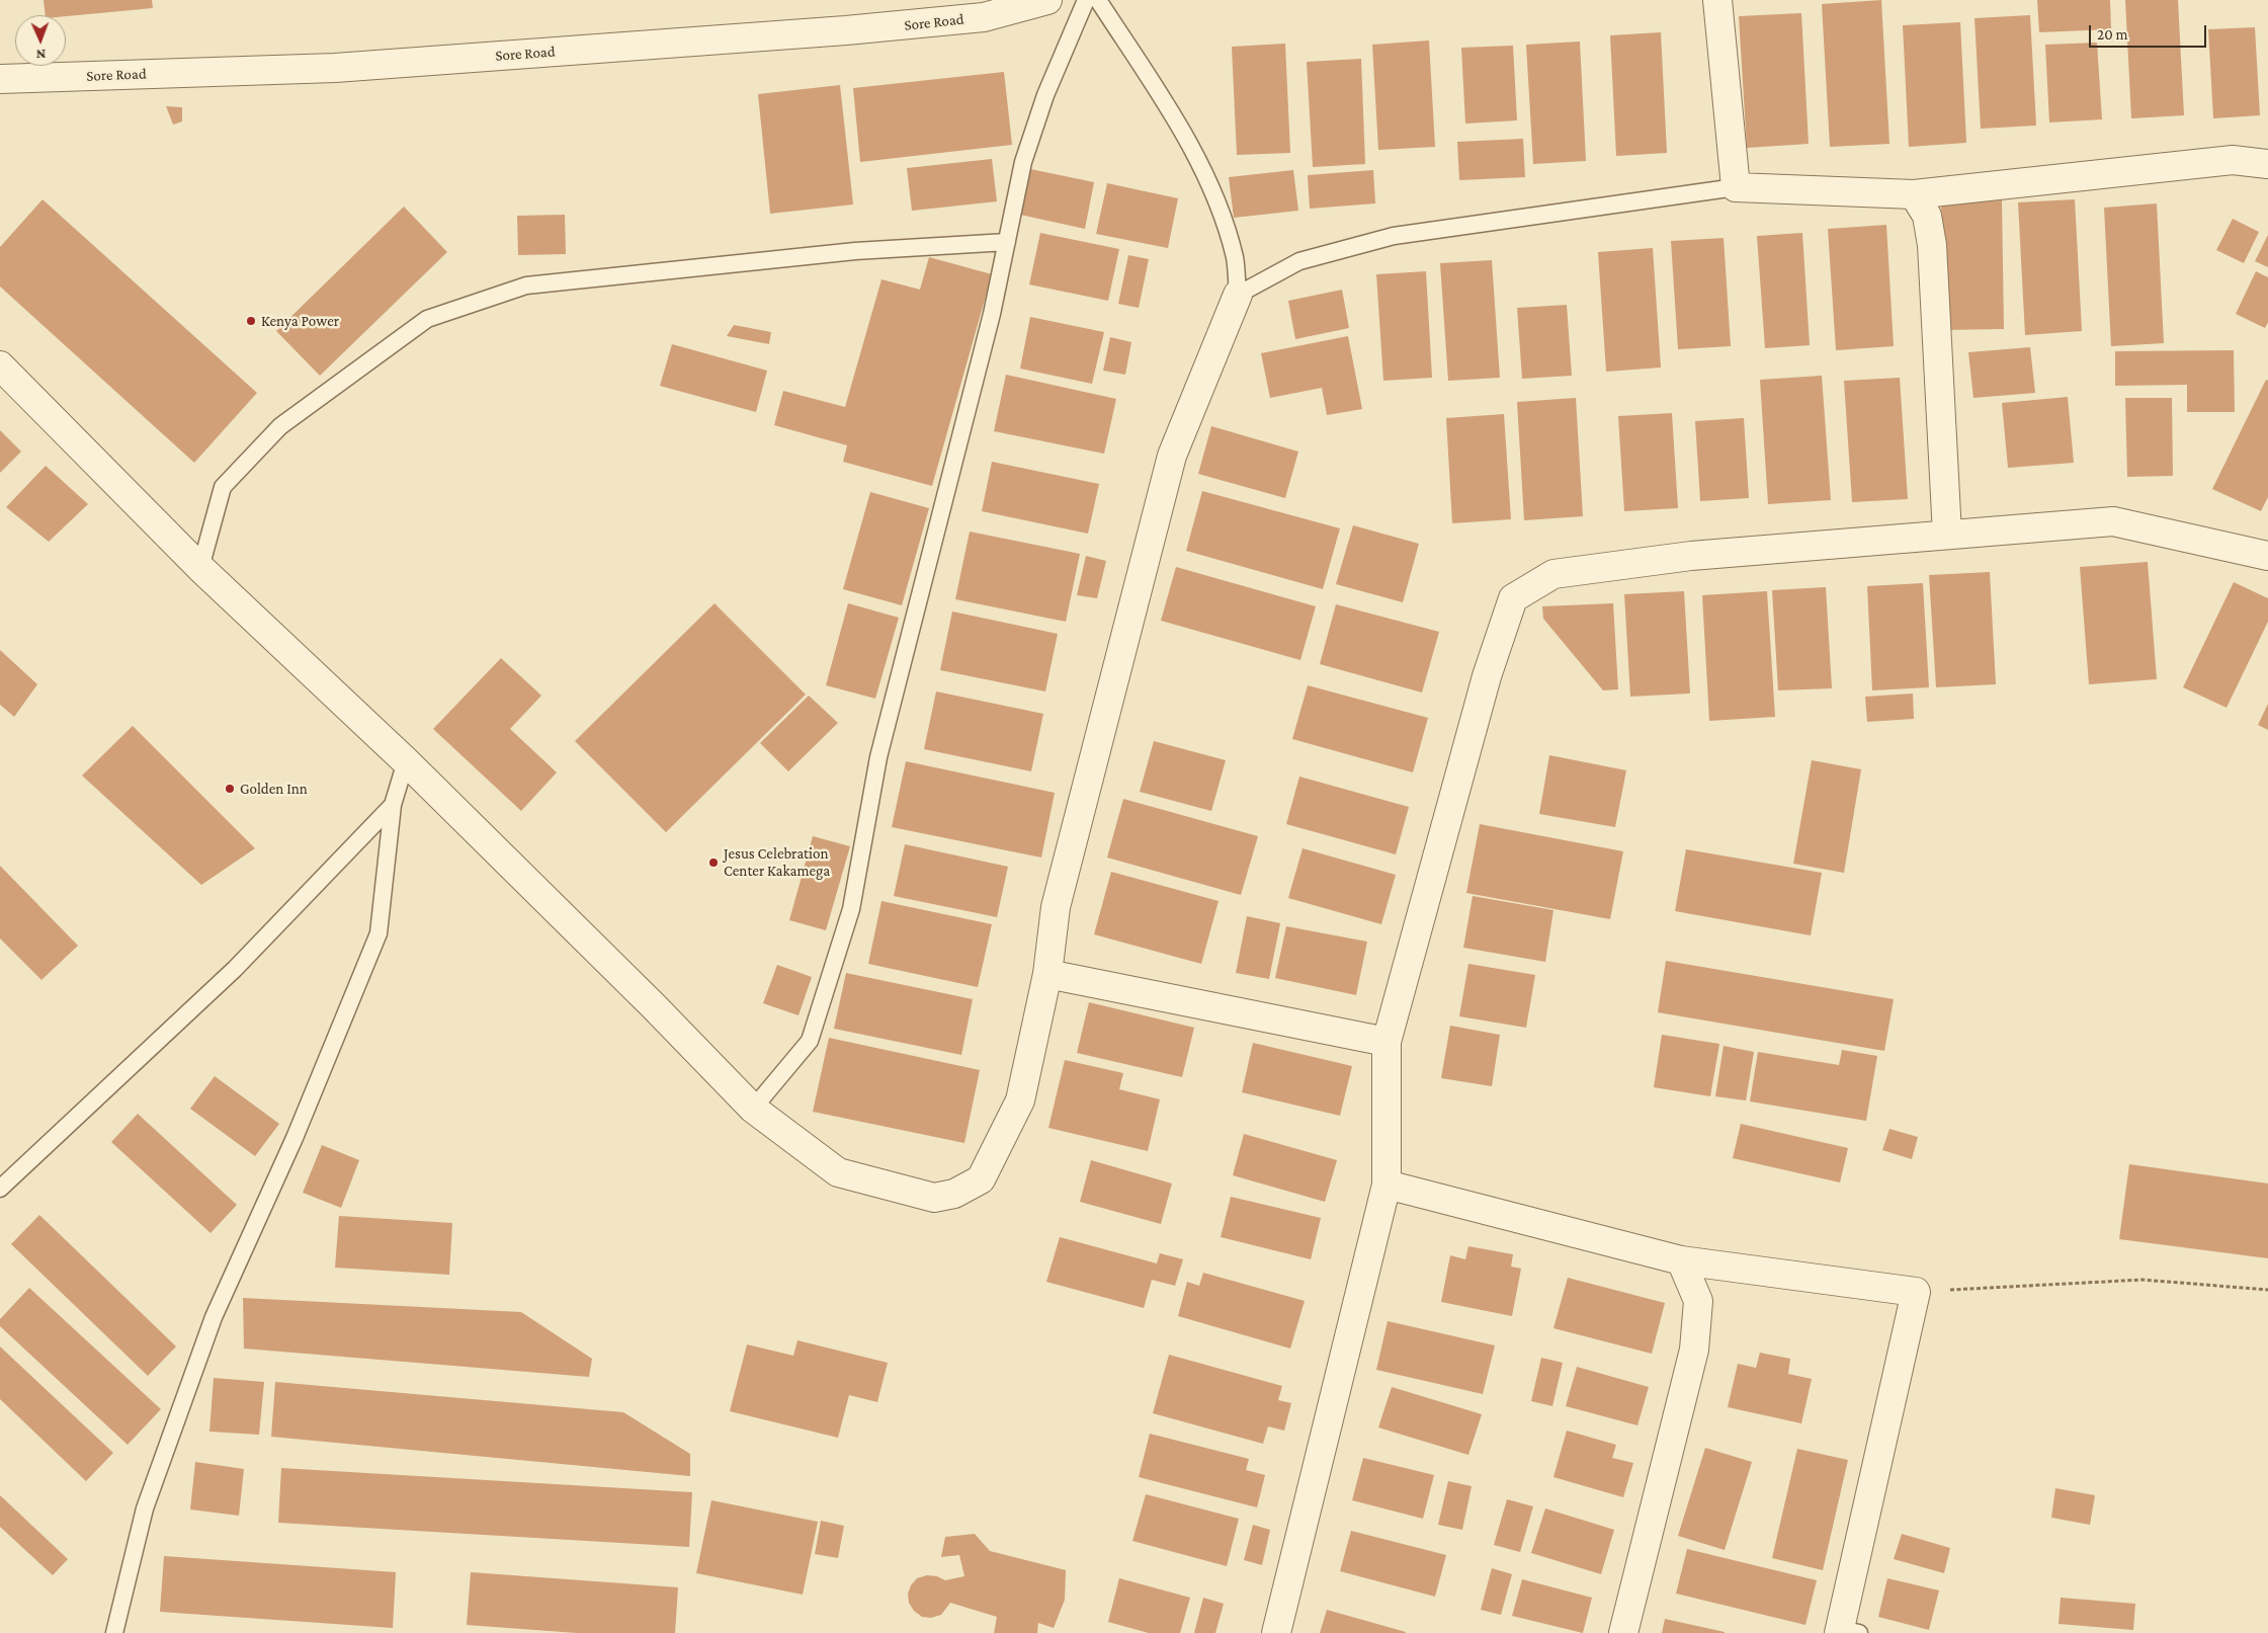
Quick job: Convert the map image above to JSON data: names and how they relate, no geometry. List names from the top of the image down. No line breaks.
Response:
{"streets":{"street":["Sore Road"]},"places":["Kenya Power","Golden Inn","Jesus Celebration Center Kakamega"],"scale_bar":"20 m","north":"bottom"}
